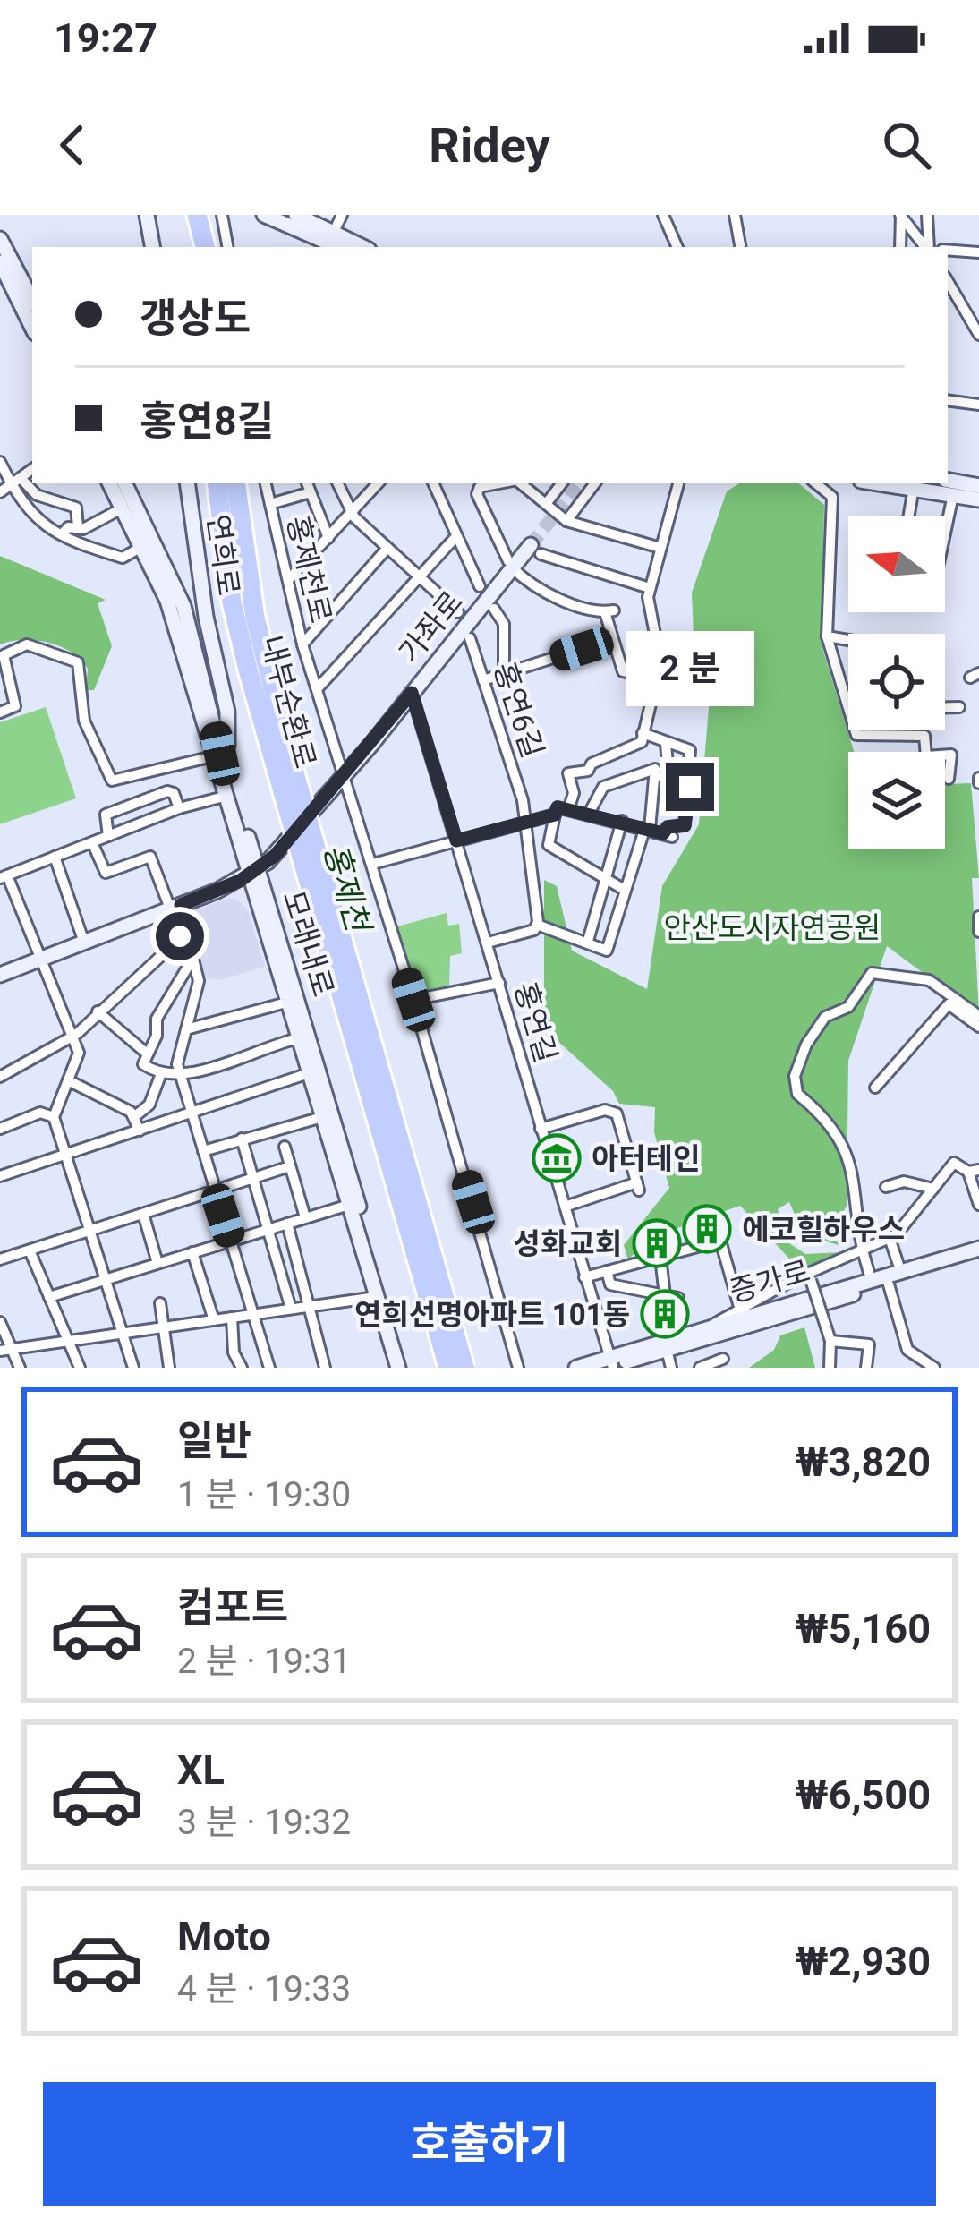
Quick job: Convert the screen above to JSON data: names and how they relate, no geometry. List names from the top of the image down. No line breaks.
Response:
{"streets":{"highway":["내부순환로"],"main road":["연희로","가좌로","모래내로","증가로"],"street":["홍제천로","홍연6길","홍연길"]},"crossings":[["연희로","모래내로"],["홍제천로","가좌로"],["가좌로","모래내로"],["가좌로","홍연길"],["홍연길","증가로"]],"water":["홍제천"],"parks":["안산도시자연공원"],"places":{"museum":["아터테인"],"building":["에코힐하우스","성화교회","연희선명아파트 101동"]},"north":"left","page":{"status":"19:27","header":"Ridey","banner":["갱상도","홍연8길"],"bubble":"2 분","list":[{"name":"일반","note":"1 분 · 19:30","value":"₩3,820"},{"name":"컴포트","note":"2 분 · 19:31","value":"₩5,160"},{"name":"XL","note":"3 분 · 19:32","value":"₩6,500"},{"name":"Moto","note":"4 분 · 19:33","value":"₩2,930"}],"buttons":"호출하기"}}
